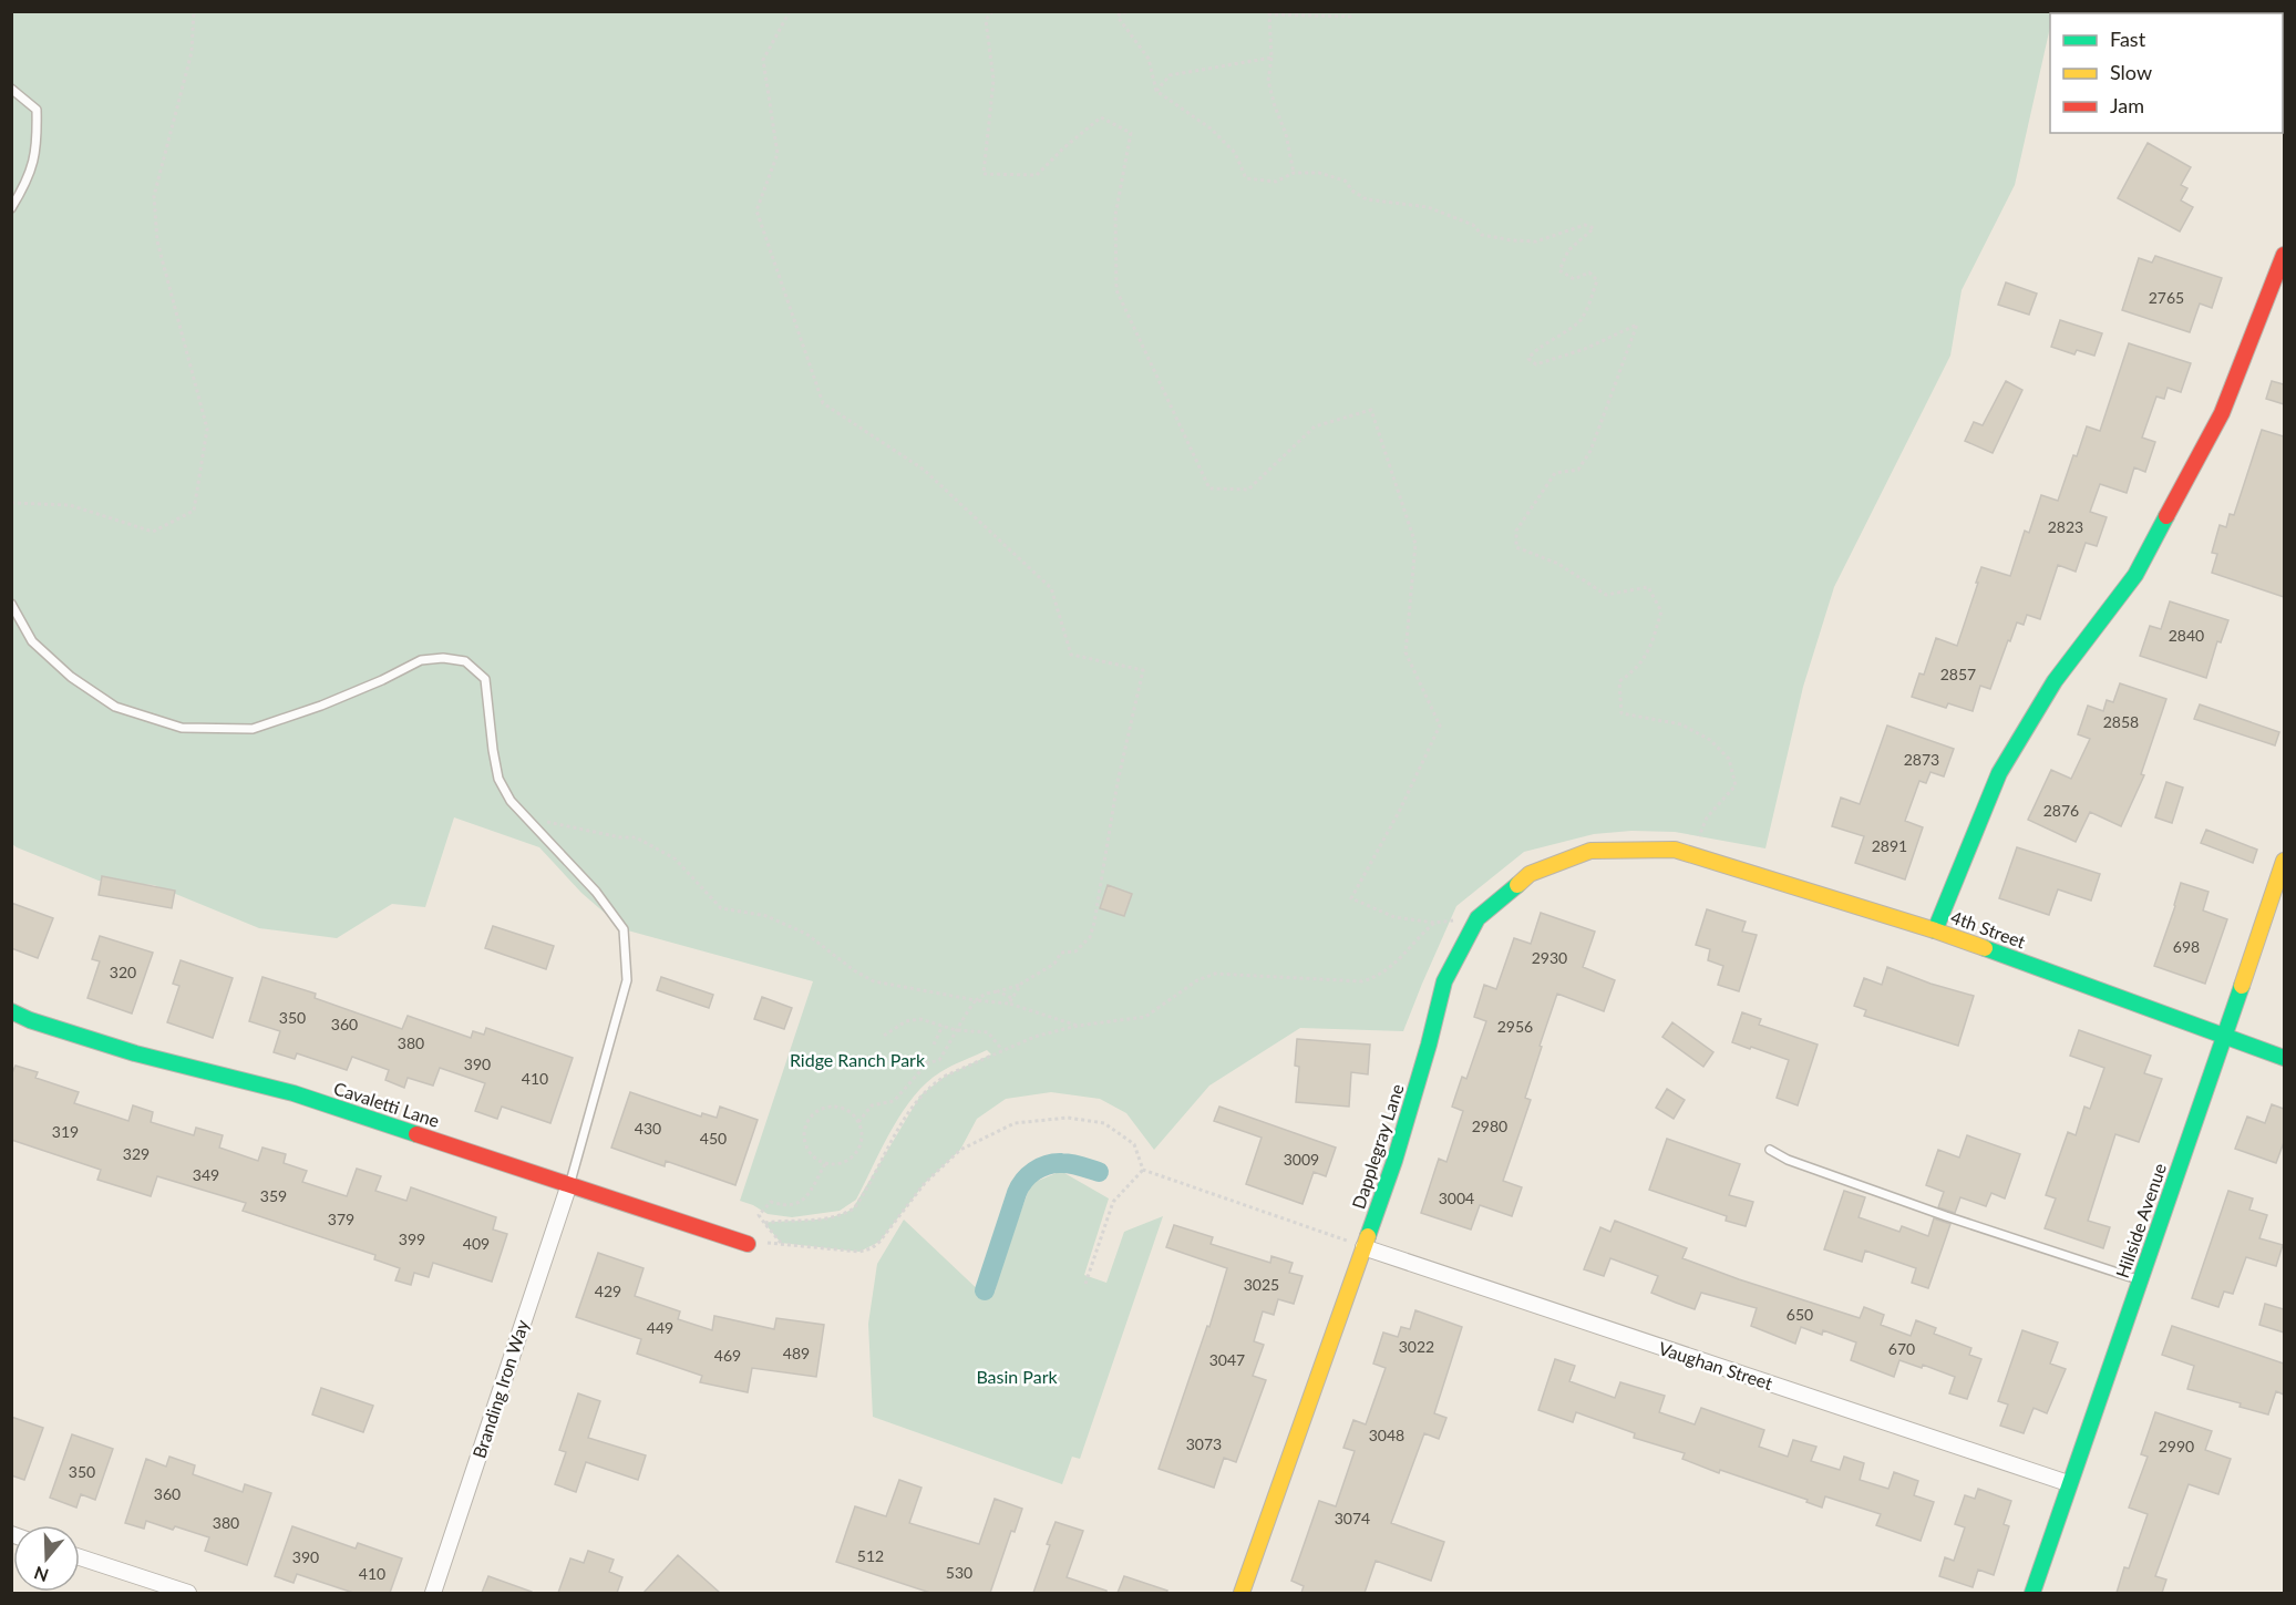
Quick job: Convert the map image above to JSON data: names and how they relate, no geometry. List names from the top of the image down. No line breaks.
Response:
{"streets":{"street":["4th Street","Cavaletti Lane","Dapplegray Lane","Hillside Avenue","Vaughan Street","Branding Iron Way"]},"crossings":[["4th Street","Dapplegray Lane"],["4th Street","Hillside Avenue"],["Cavaletti Lane","Branding Iron Way"],["Dapplegray Lane","Vaughan Street"],["Hillside Avenue","Vaughan Street"]],"parks":["Ridge Ranch Park","Basin Park"],"house_numbers":["2765","2823","2840","2857","2858","2873","2876","2891","698","2930","320","350","360","2956","380","390","410","2980","430","319","450","329","3009","349","359","3004","379","399","409","3025","429","650","449","3022","670","489","469","3047","3048","3073","2990","350","360","3074","380","512","390","530","410"],"legend":["Fast","Slow","Jam"],"north":"bottom"}
